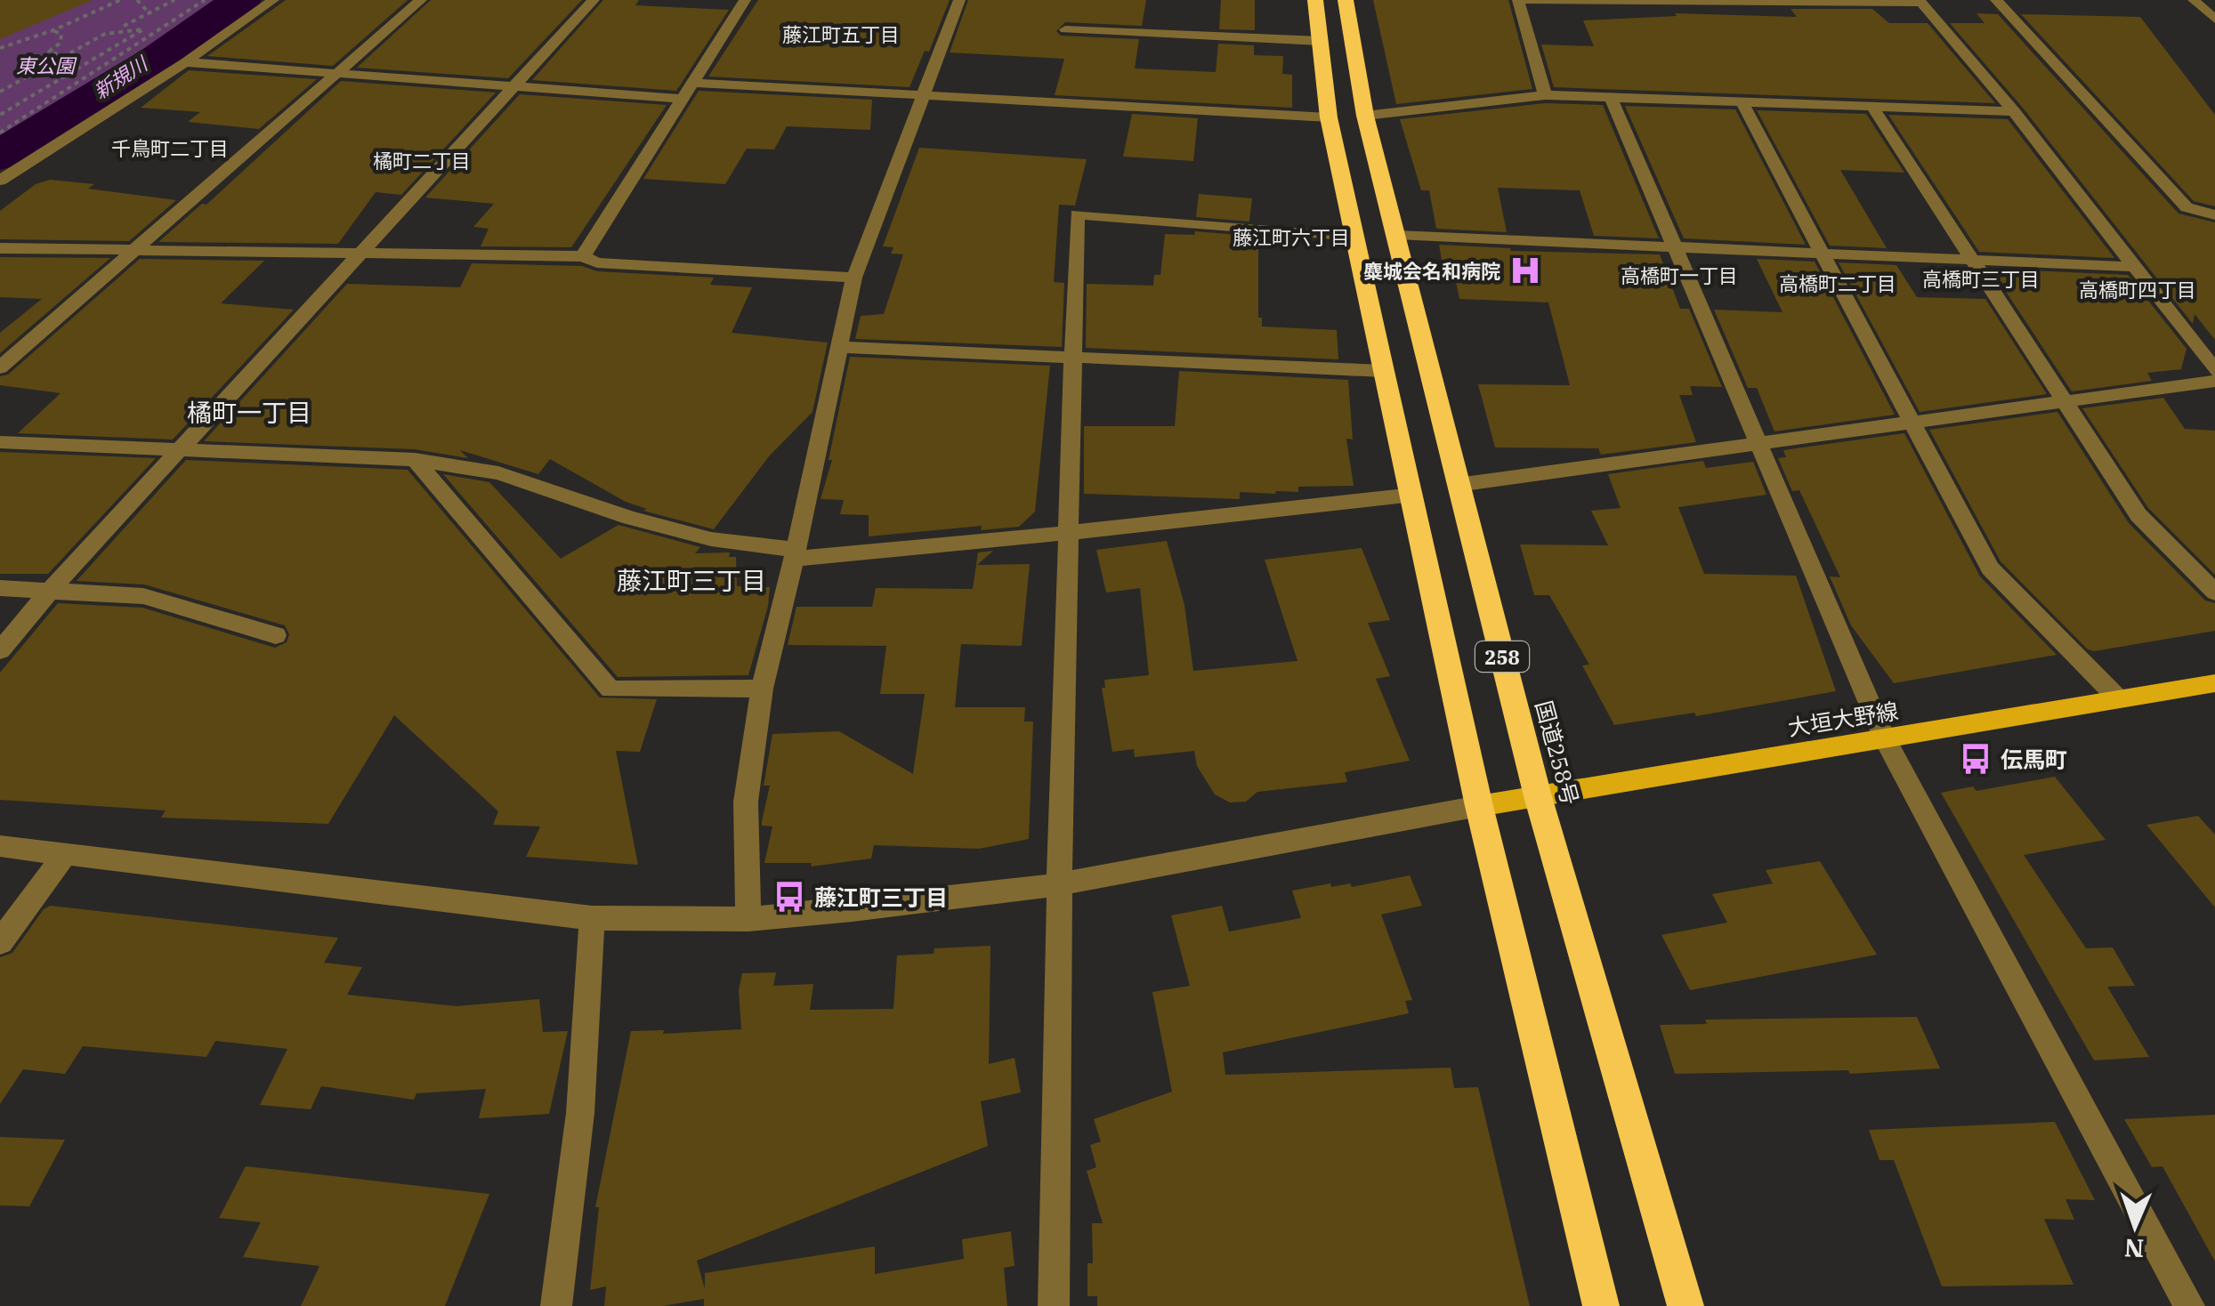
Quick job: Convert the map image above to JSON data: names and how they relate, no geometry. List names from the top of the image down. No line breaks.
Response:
{"streets":{"highway":["258","国道258号"],"main road":["大垣大野線"]},"crossings":[["258","大垣大野線"],["大垣大野線","国道258号"]],"districts":["藤江町五丁目","千鳥町二丁目","橘町二丁目","藤江町六丁目","高橋町一丁目","高橋町三丁目","高橋町二丁目","高橋町四丁目","橘町一丁目","藤江町三丁目"],"water":["新規川"],"parks":["東公園"],"places":{"hospital":["麋城会名和病院"],"bus stop":["伝馬町","藤江町三丁目"]},"north":"bottom"}
